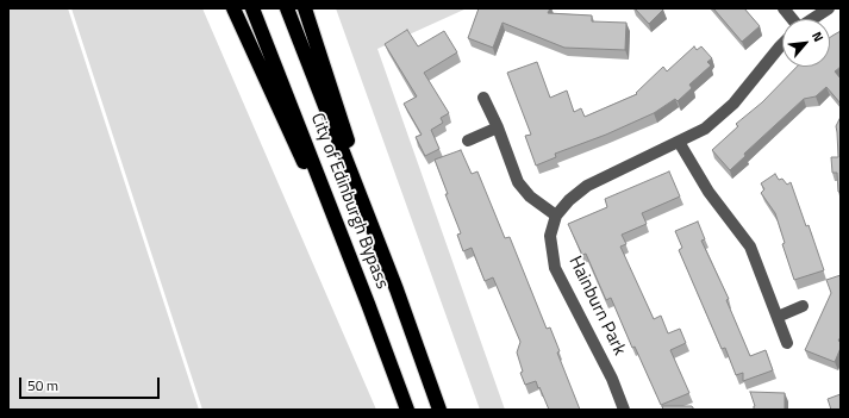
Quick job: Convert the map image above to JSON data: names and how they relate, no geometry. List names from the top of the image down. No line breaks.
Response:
{"streets":{"highway":["City of Edinburgh Bypass"],"street":["Hainburn Park"]},"scale_bar":"50 m","north":"top right"}
